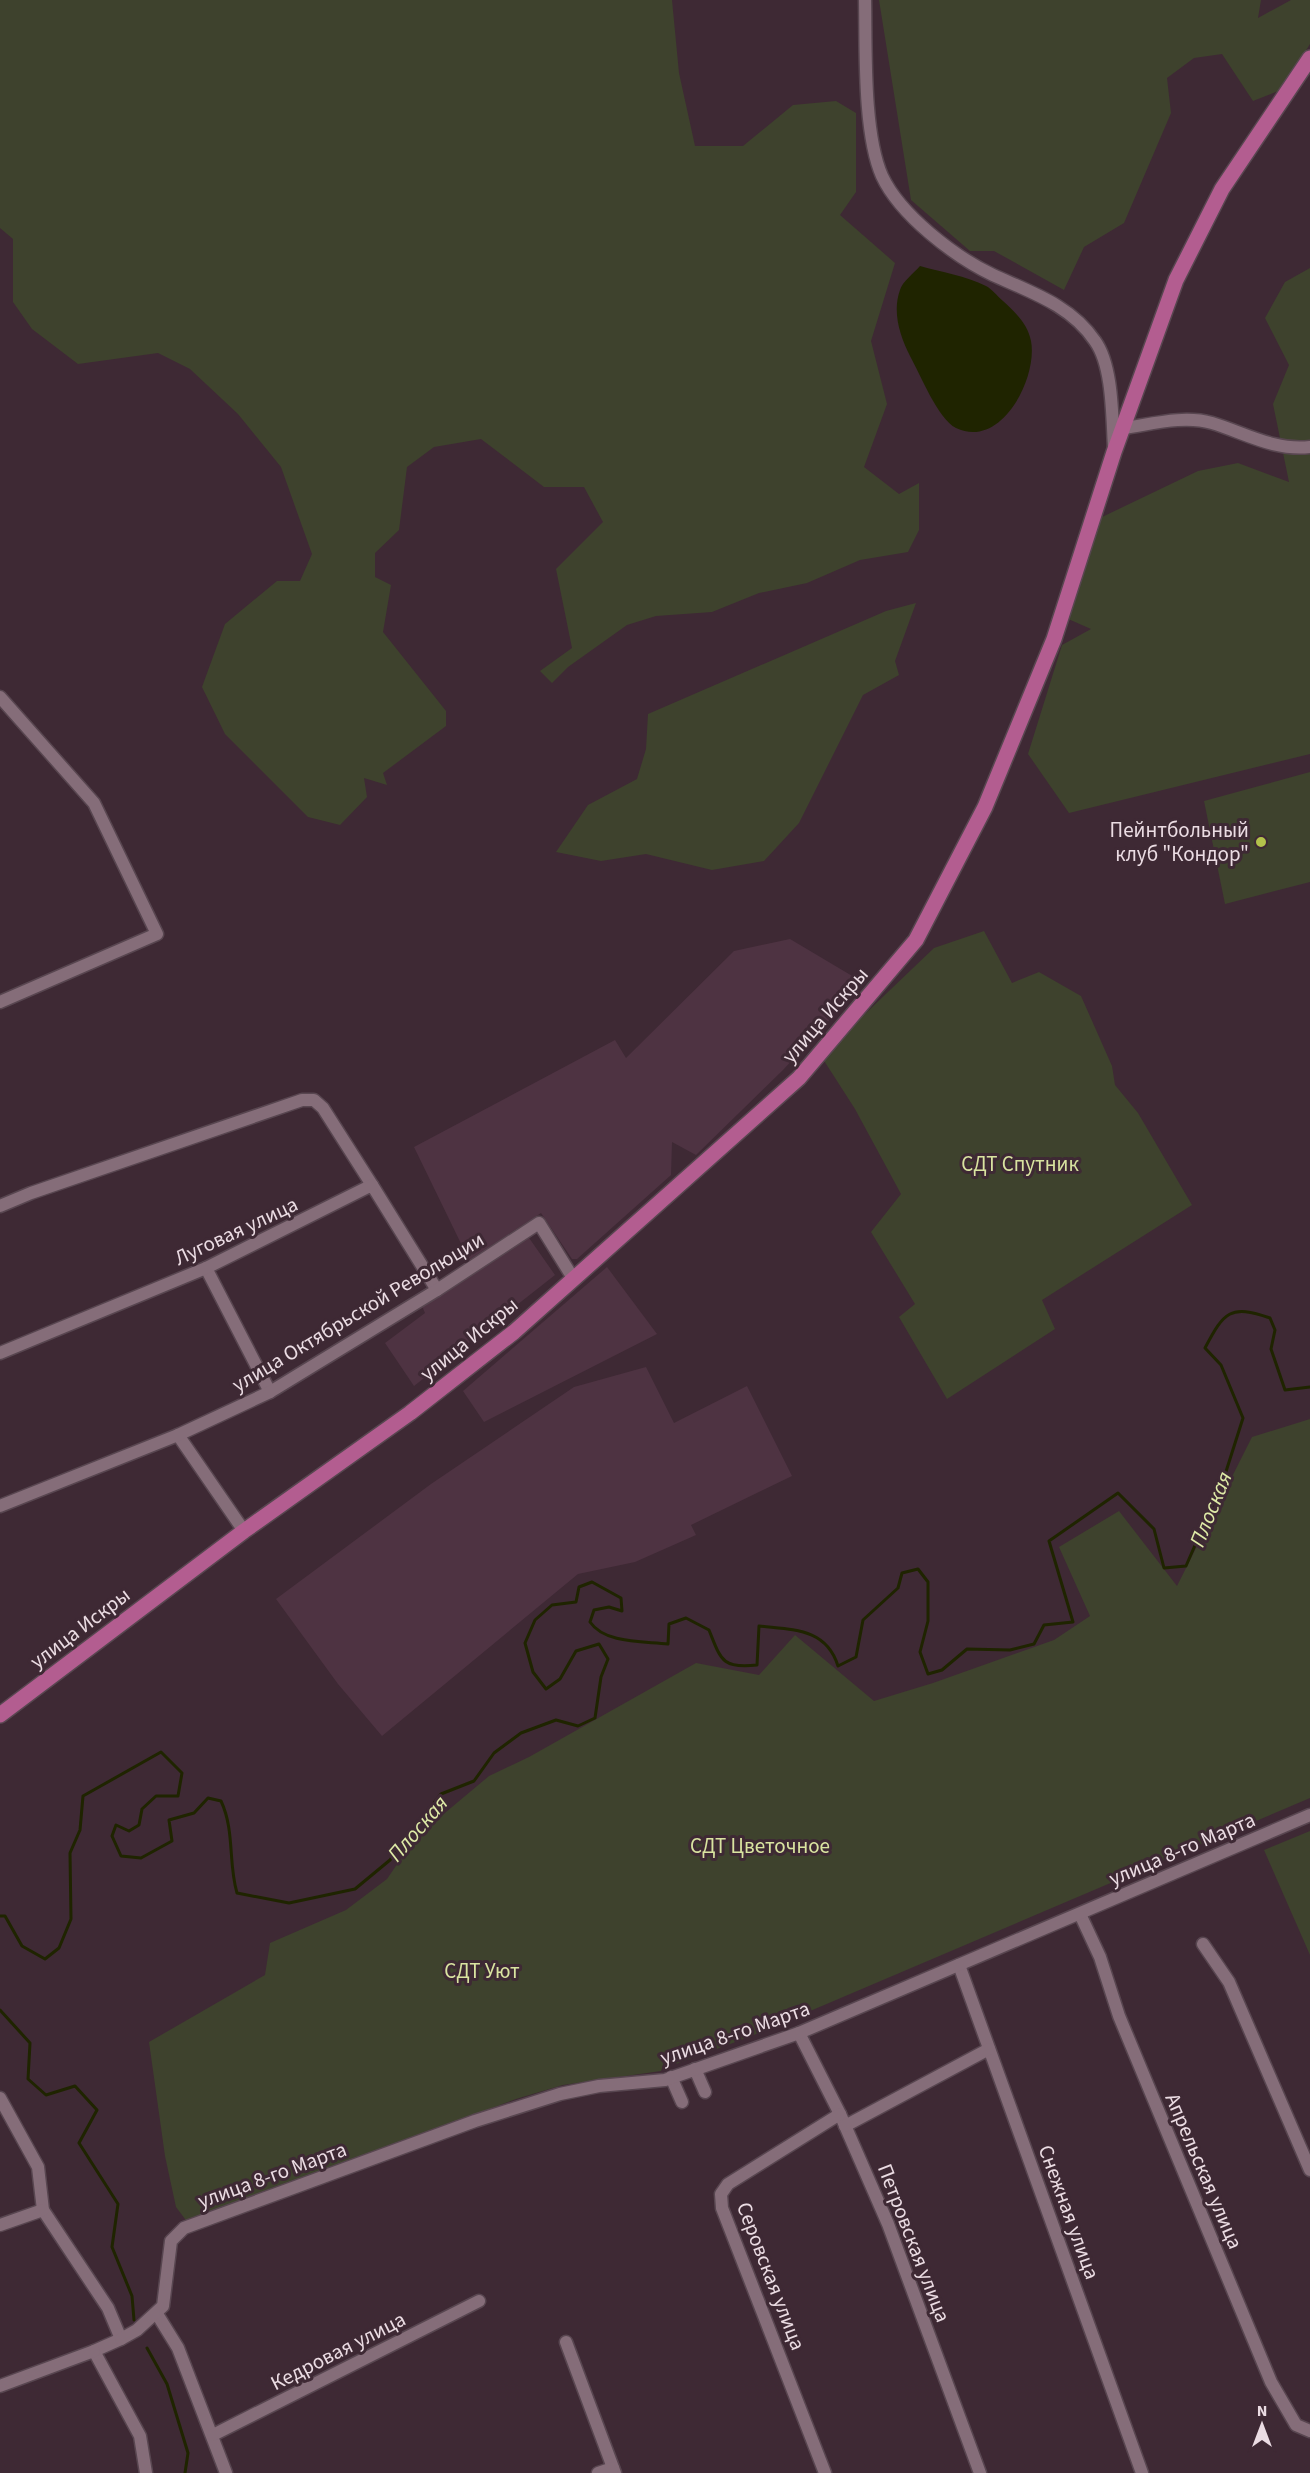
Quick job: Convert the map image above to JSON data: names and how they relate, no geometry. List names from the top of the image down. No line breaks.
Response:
{"streets":{"main road":["улица Искры"],"street":["Луговая улица","улица Октябрьской Революции","улица 8-го Марта","Апрельская улица","Снежная улица","Петровская улица","Серовская улица","Кедровая улица"]},"crossings":[["улица Искры","улица Октябрьской Революции"],["улица 8-го Марта","Апрельская улица"],["улица 8-го Марта","Снежная улица"],["улица 8-го Марта","Петровская улица"],["Петровская улица","Серовская улица"]],"water":["Плоская"],"parks":["СДТ Спутник","СДТ Цветочное","СДТ Уют"],"places":["Пейнтбольный клуб \"Кондор\""],"north":"top"}
